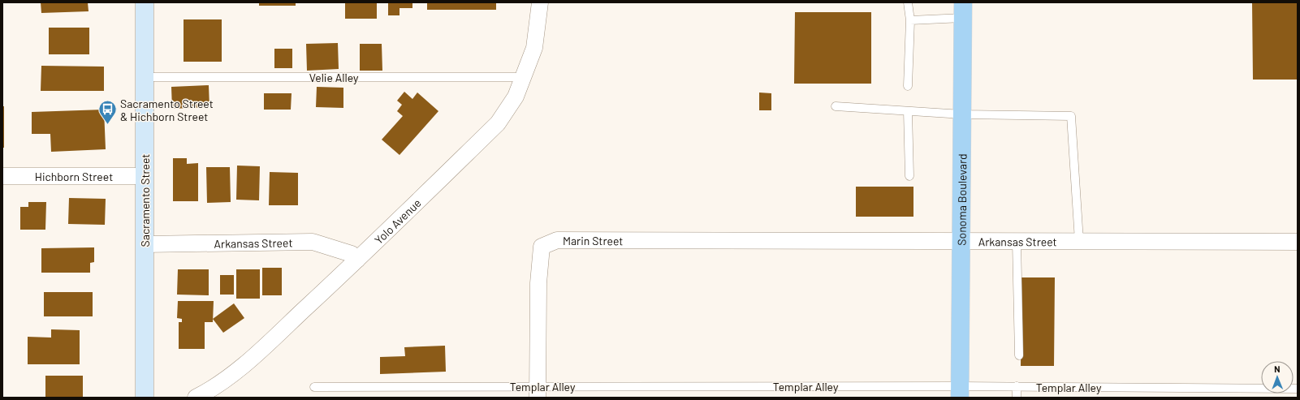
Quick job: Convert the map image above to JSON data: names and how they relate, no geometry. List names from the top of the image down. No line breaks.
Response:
{"streets":{"main road":["Sonoma Boulevard","Sacramento Street"],"street":["Hichborn Street","Yolo Avenue","Marin Street","Arkansas Street"],"lane":["Velie Alley","Templar Alley"]},"crossings":[["Velie Alley","Sacramento Street"],["Velie Alley","Yolo Avenue"],["Hichborn Street","Sacramento Street"],["Sonoma Boulevard","Arkansas Street"],["Sonoma Boulevard","Templar Alley"],["Sacramento Street","Arkansas Street"],["Yolo Avenue","Arkansas Street"],["Marin Street","Arkansas Street"],["Marin Street","Templar Alley"]],"places":{"bus stop":["Sacramento Street & Hichborn Street"]},"north":"top"}
